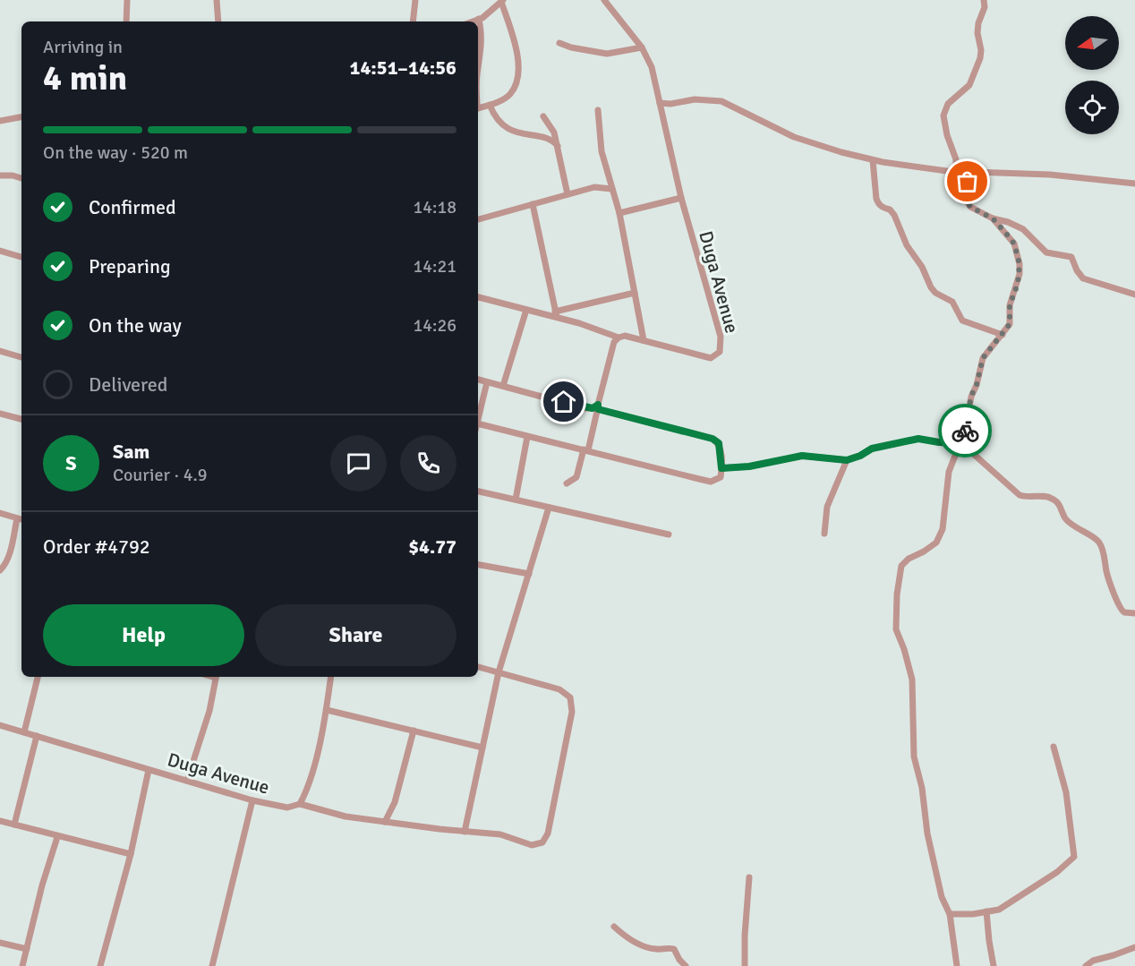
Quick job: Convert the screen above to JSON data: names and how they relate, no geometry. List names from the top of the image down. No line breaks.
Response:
{"streets":{"street":["Duga Avenue"]},"north":"left","page":{"heading":["4 min","Arriving in","14:51–14:56"],"panel":["Sam","Courier · 4.9","Order #4792","$4.77"],"bar":"On the way · 520 m","list":[["Confirmed","14:18"],["Preparing","14:21"],["On the way","14:26"],"Delivered"],"round":"S","buttons":["Help","Share"]}}
